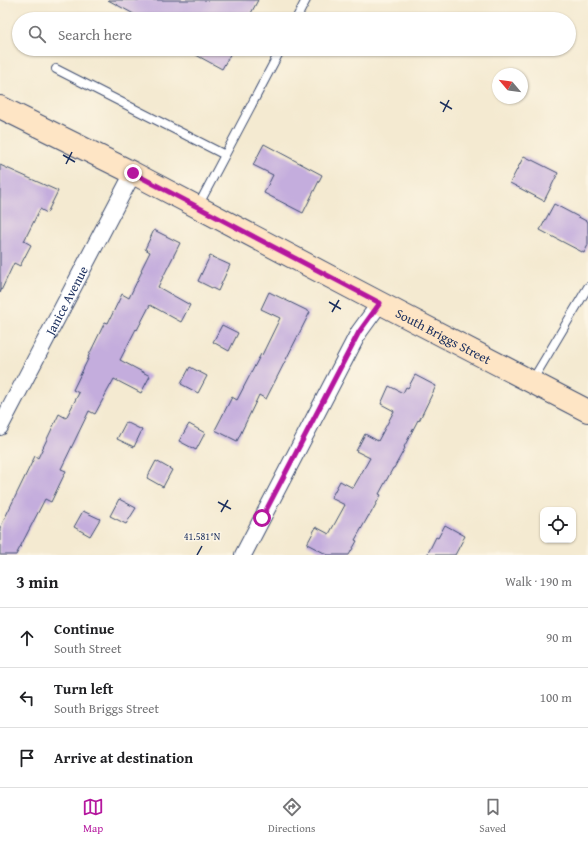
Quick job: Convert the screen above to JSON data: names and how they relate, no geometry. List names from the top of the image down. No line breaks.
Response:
{"streets":{"street":["Janice Avenue","South Briggs Street"]},"crossings":[["Janice Avenue","South Briggs Street"]],"north":"top left","page":{"search":"Search here","heading":["3 min","Walk · 190 m"],"list":[["Continue","South Street","90 m"],["Turn left","South Briggs Street","100 m"],"Arrive at destination"],"nav":["Map","Directions","Saved"]},"coordinates":["41.581°N"]}
